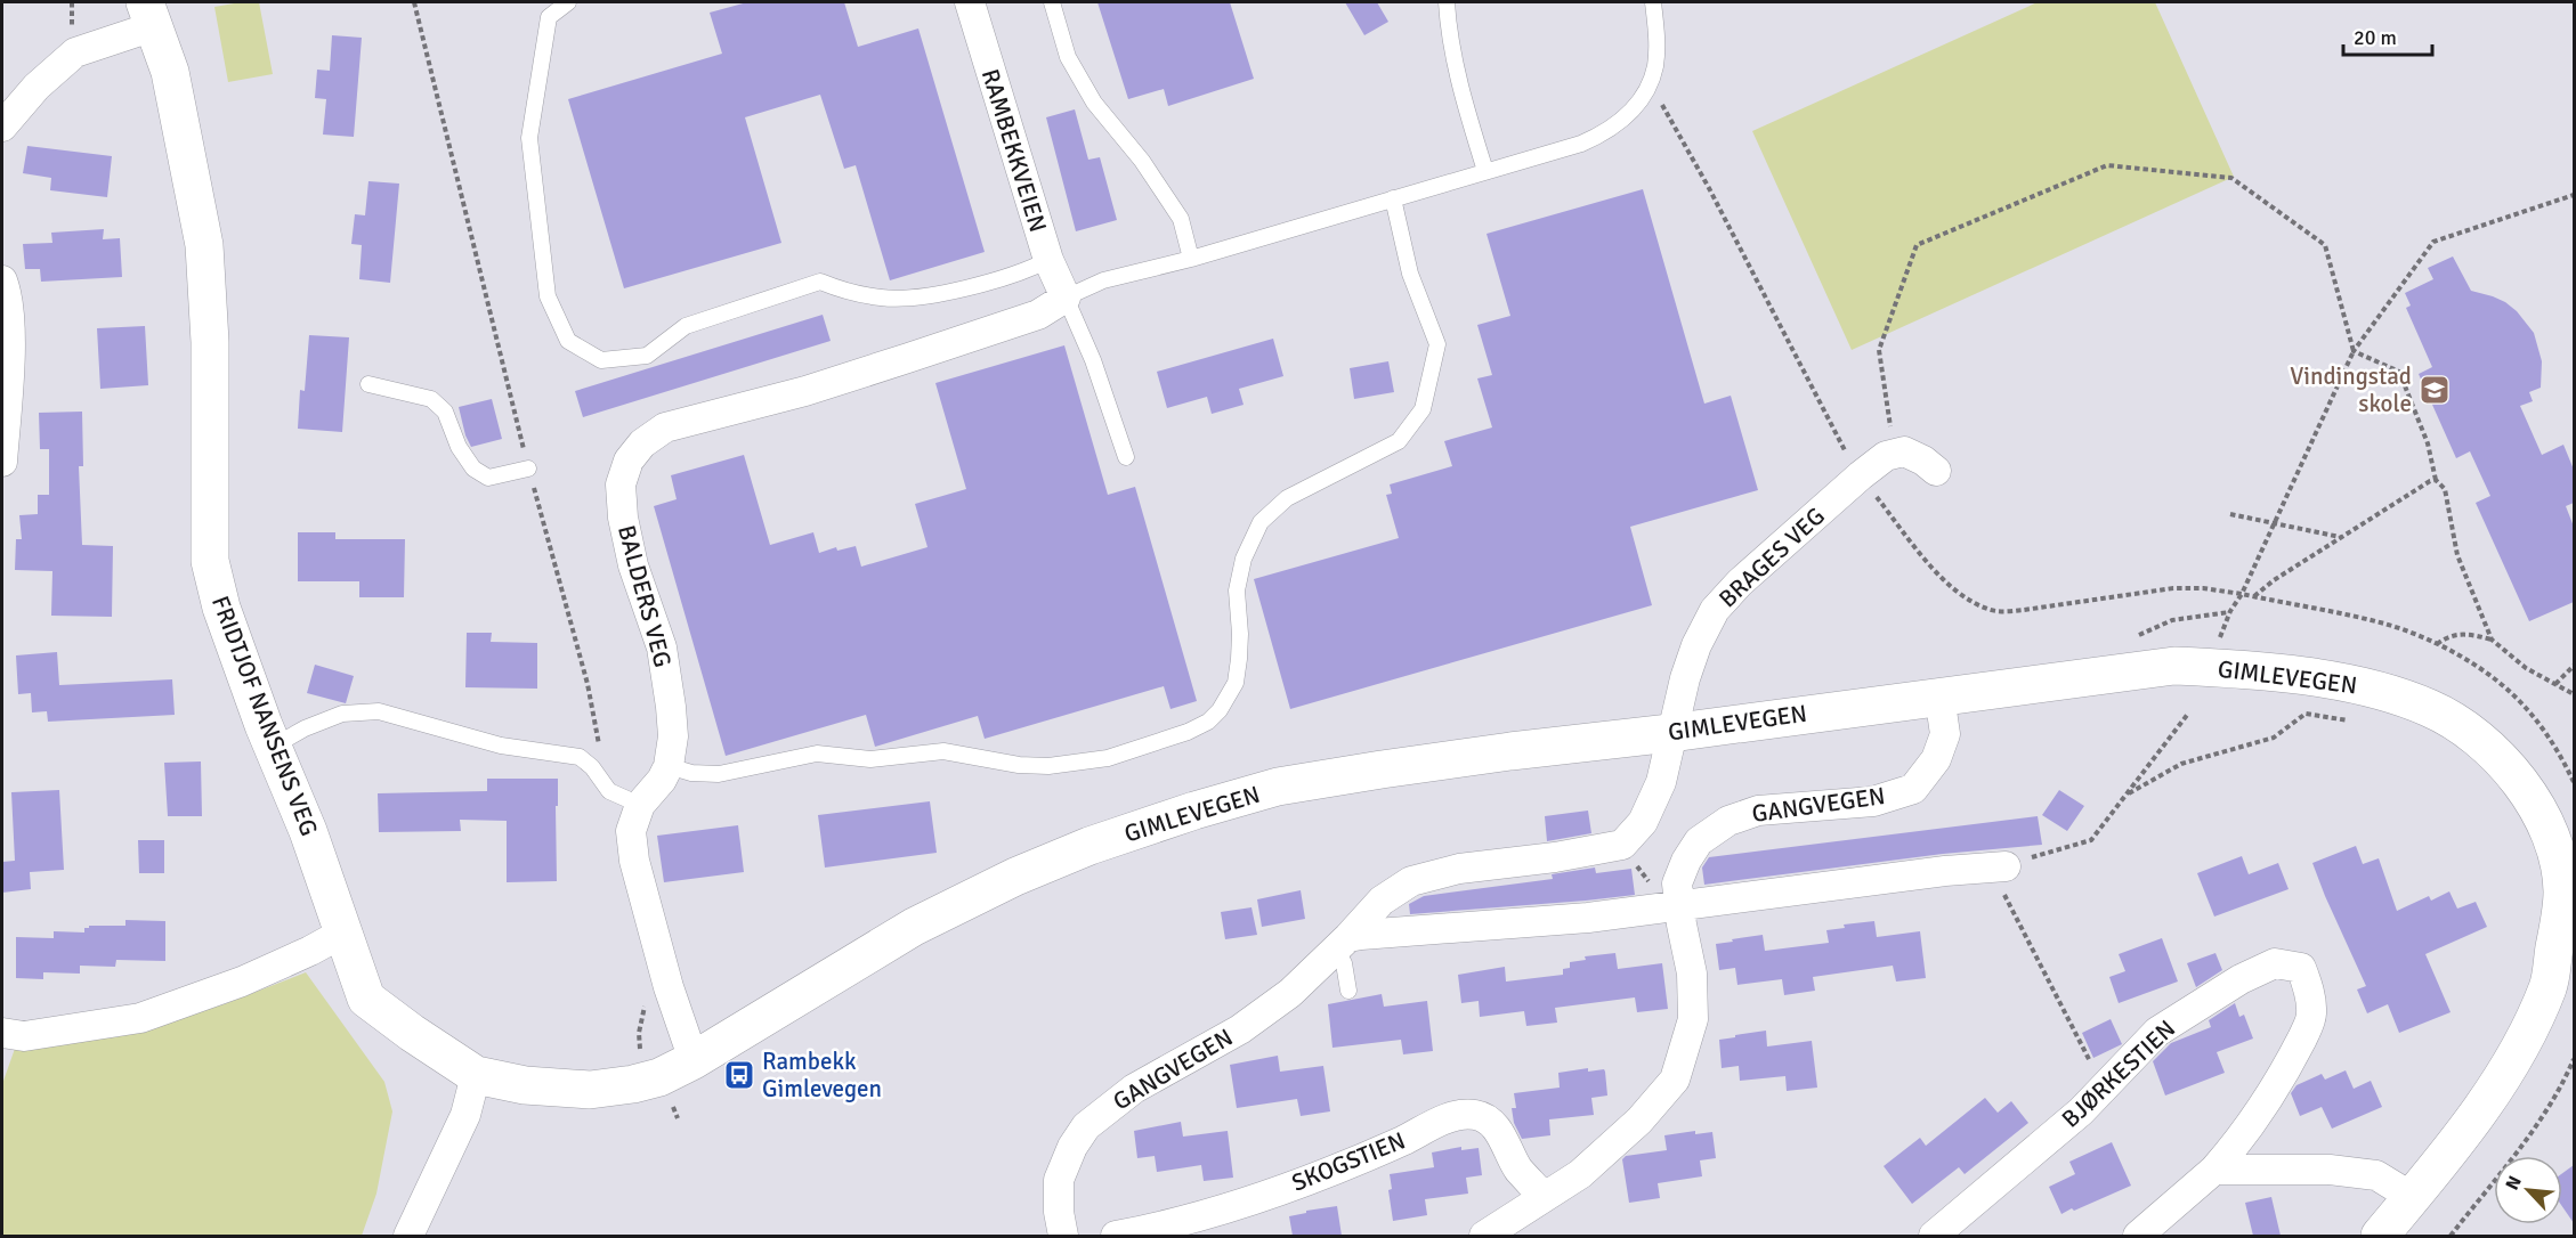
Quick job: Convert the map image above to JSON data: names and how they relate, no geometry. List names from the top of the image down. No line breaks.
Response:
{"streets":{"street":["RAMBEKKVEIEN","BRAGES VEG","BALDERS VEG","GIMLEVEGEN","FRIDTJOF NANSENS VEG","GANGVEGEN","BJØRKESTIEN","SKOGSTIEN"]},"crossings":[["RAMBEKKVEIEN","BALDERS VEG"],["BRAGES VEG","GIMLEVEGEN"],["BALDERS VEG","GIMLEVEGEN"],["GIMLEVEGEN","FRIDTJOF NANSENS VEG"],["GIMLEVEGEN","GANGVEGEN"],["GANGVEGEN","SKOGSTIEN"]],"places":{"school or university":["Vindingstad skole"],"bus stop":["Rambekk Gimlevegen"]},"scale_bar":"20 m","north":"top left"}
